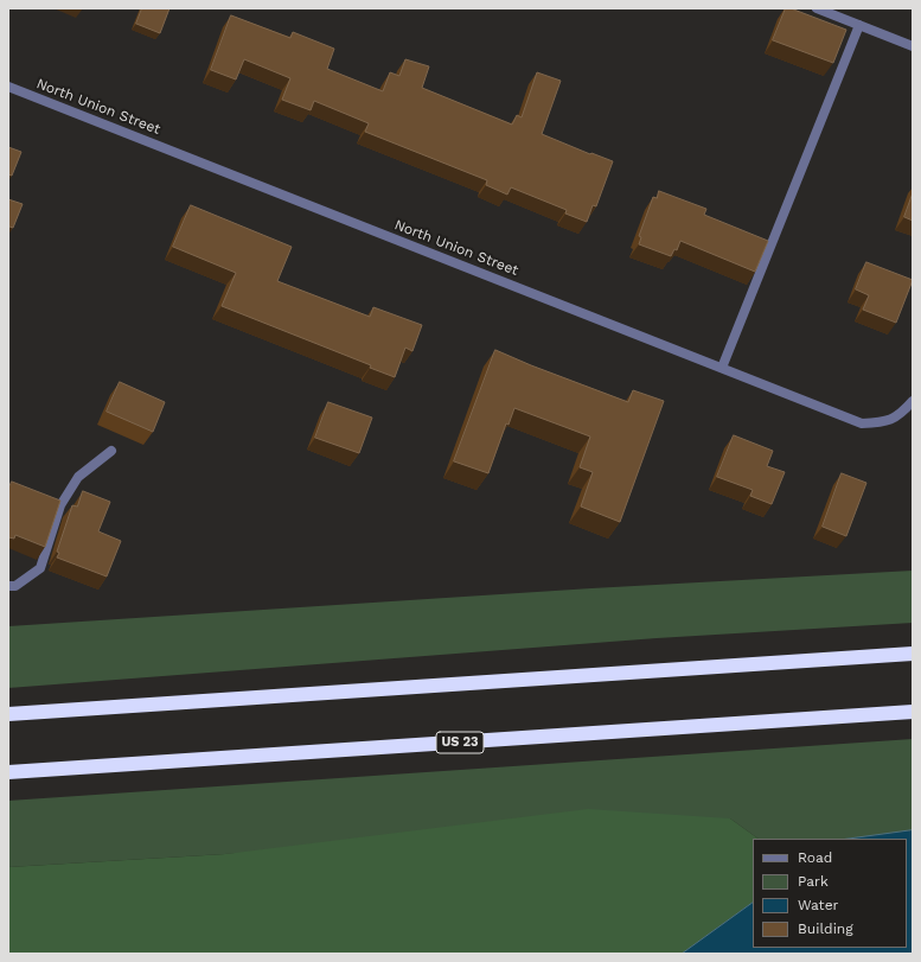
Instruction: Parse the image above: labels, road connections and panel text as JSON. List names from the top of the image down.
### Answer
{
  "streets": {
    "highway": ["US 23"],
    "street": ["North Union Street"]
  },
  "legend": [
    "Road",
    "Park",
    "Water",
    "Building"
  ]
}
